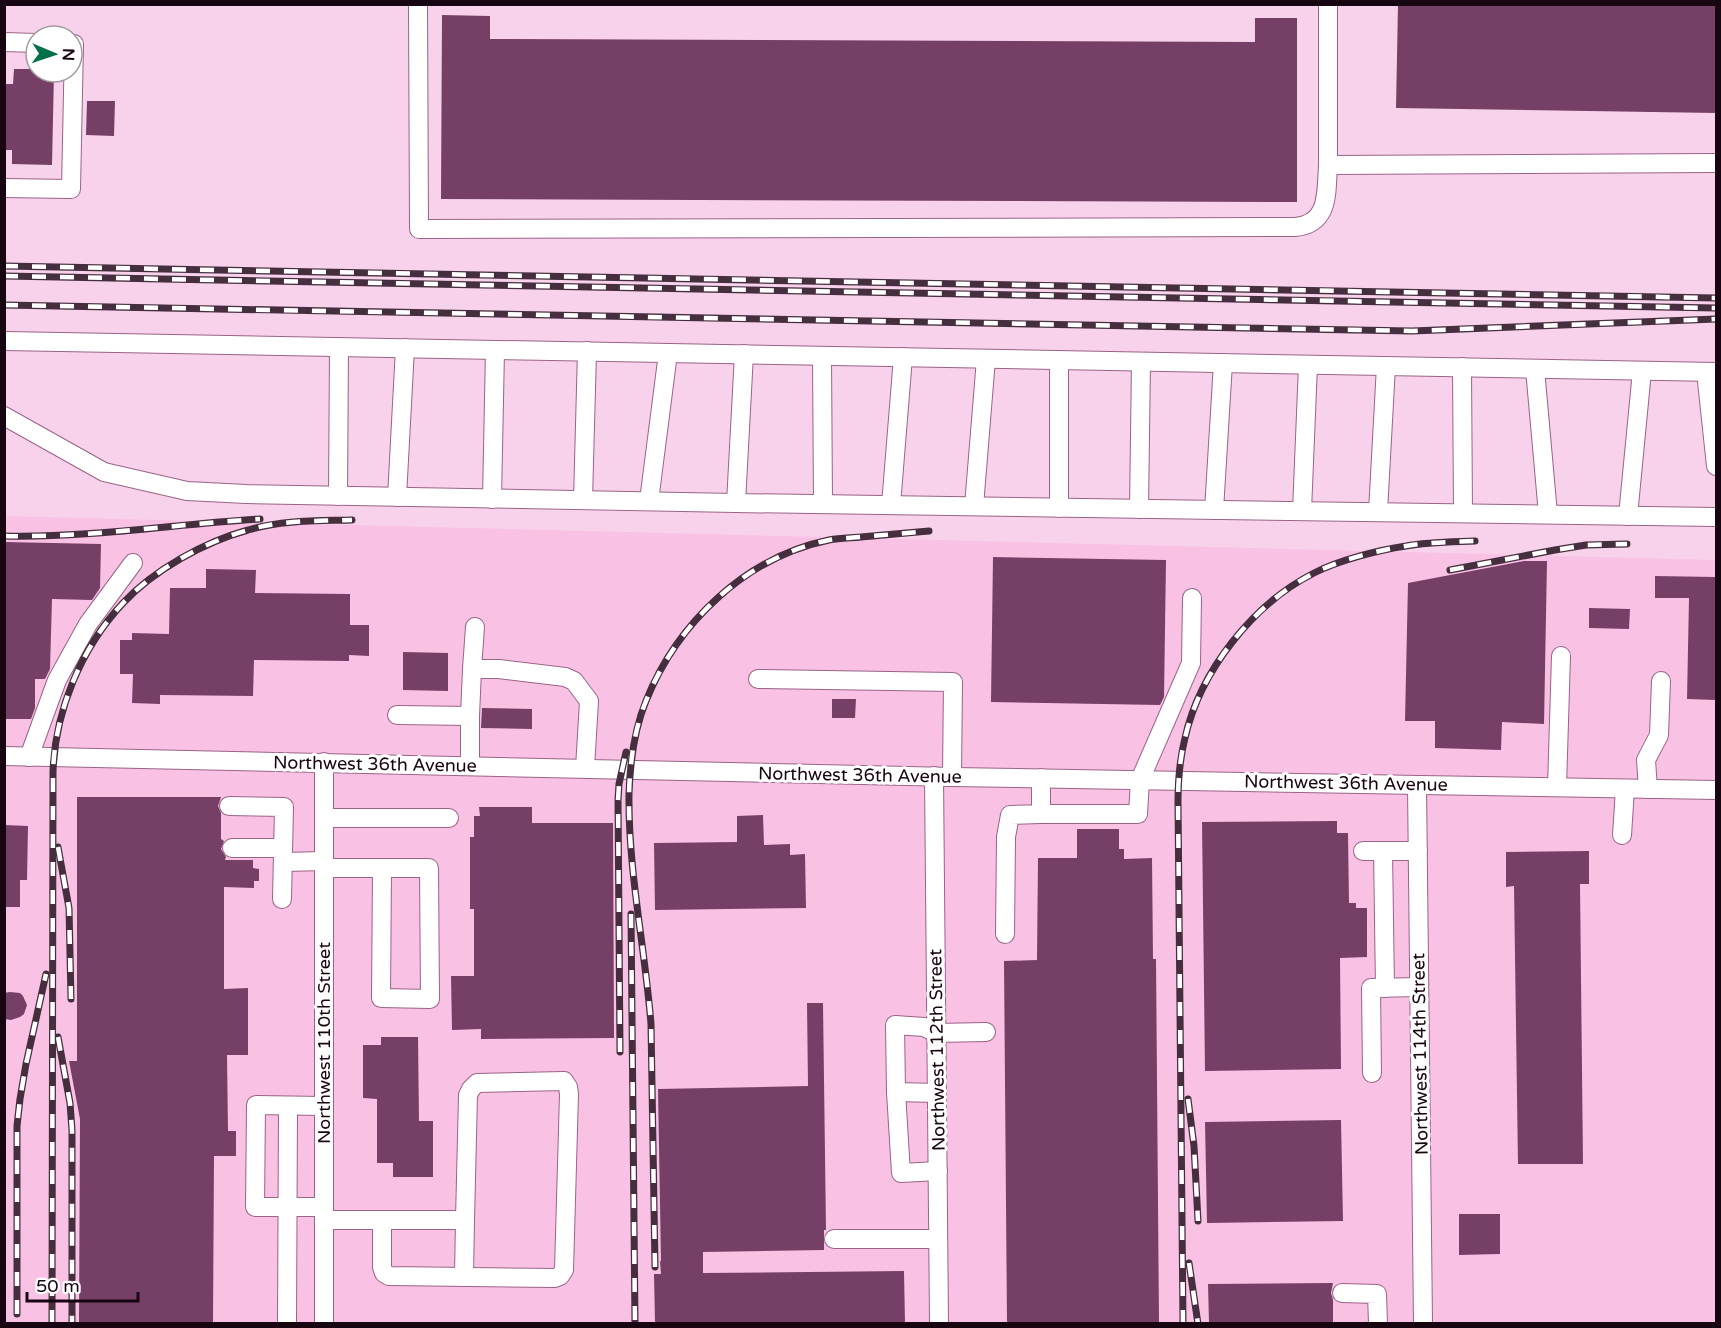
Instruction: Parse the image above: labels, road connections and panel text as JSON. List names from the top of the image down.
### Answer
{
  "streets": {
    "street": [
      "Northwest 36th Avenue",
      "Northwest 110th Street",
      "Northwest 112th Street",
      "Northwest 114th Street"
    ]
  },
  "crossings": [
    ["Northwest 36th Avenue", "Northwest 110th Street"],
    ["Northwest 36th Avenue", "Northwest 112th Street"],
    ["Northwest 36th Avenue", "Northwest 114th Street"]
  ],
  "scale_bar": "50 m",
  "north": "right"
}
